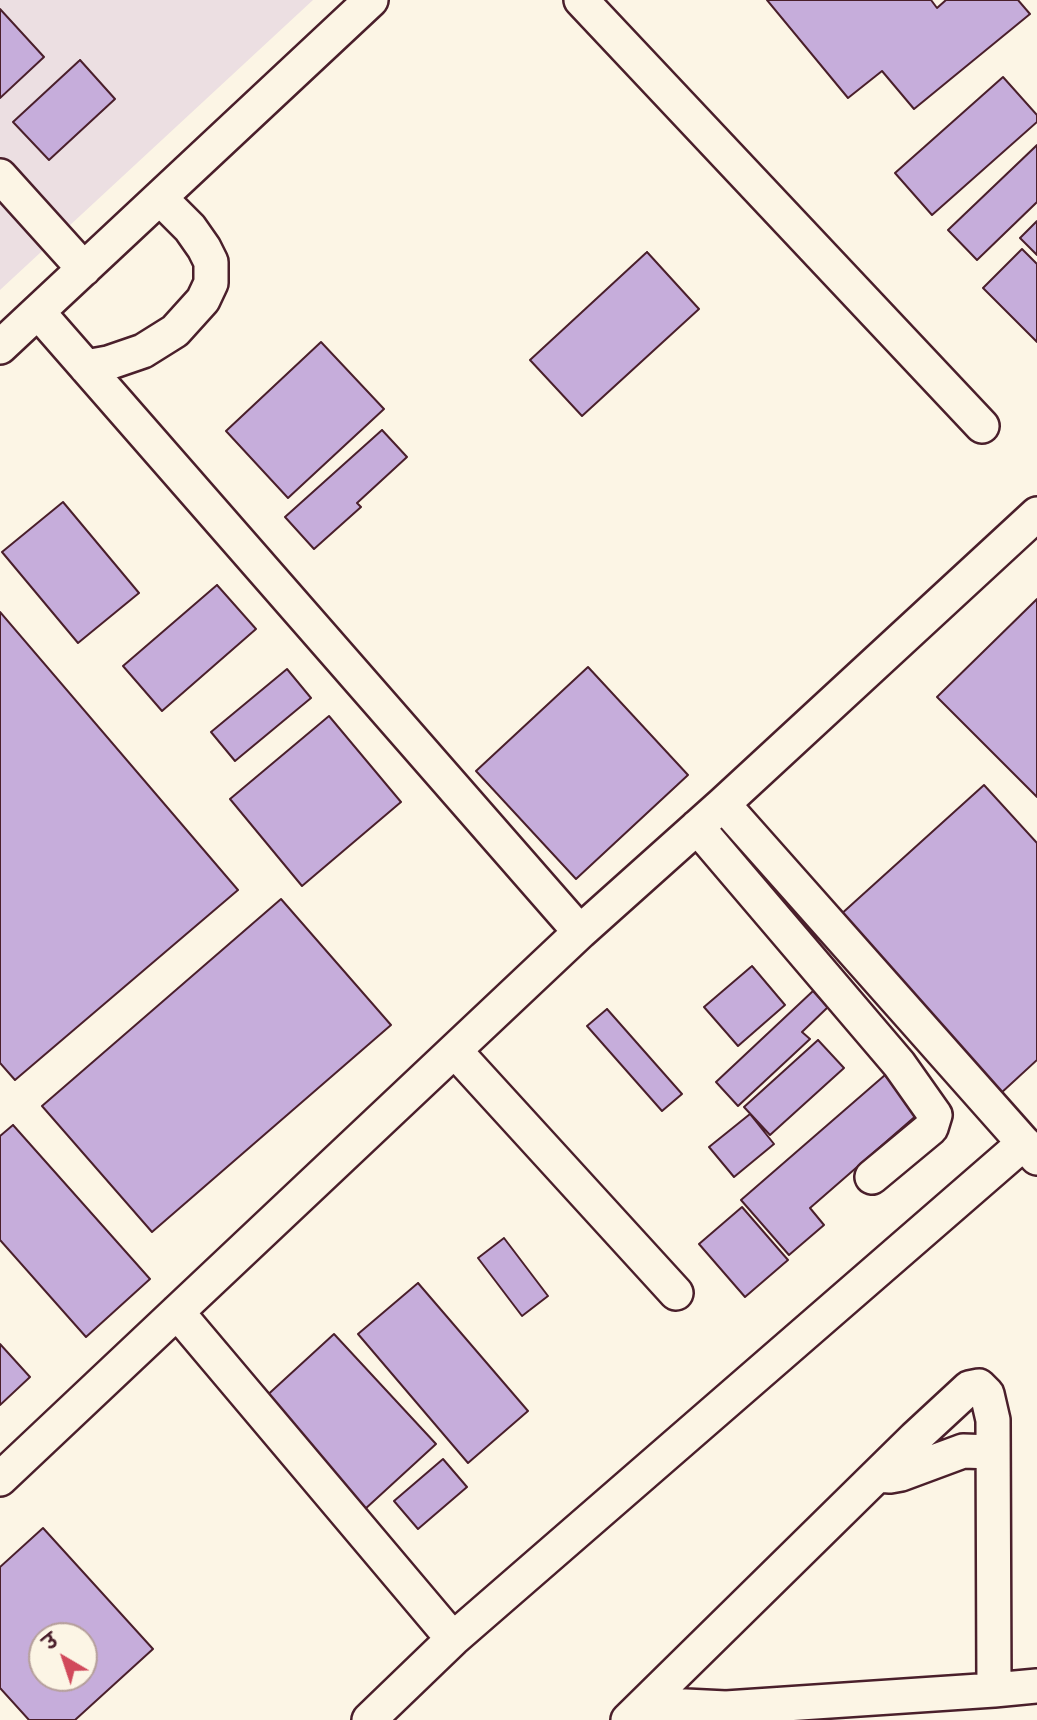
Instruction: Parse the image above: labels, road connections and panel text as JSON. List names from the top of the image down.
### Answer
{
  "north": "top left"
}
